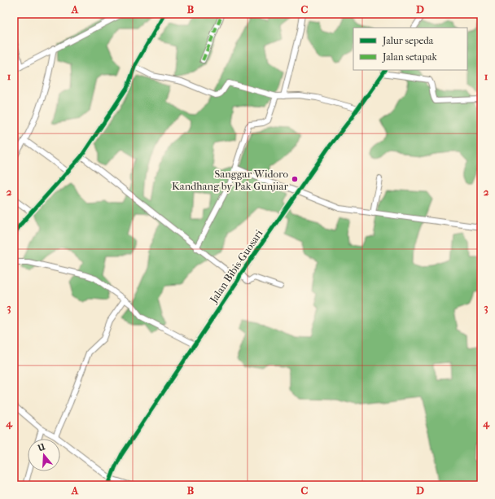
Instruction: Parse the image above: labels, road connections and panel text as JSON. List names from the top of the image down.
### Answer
{
  "streets": {
    "street": ["Jalan Bibis-Guosari"]
  },
  "places": ["Sanggar Widoro Kandhang by Pak Gunjiar"],
  "legend": ["Jalur sepeda", "Jalan setapak"],
  "north": "top",
  "grid": {
    "columns": [
      "A",
      "B",
      "C",
      "D"
    ],
    "rows": [
      "1",
      "2",
      "3",
      "4"
    ]
  }
}
